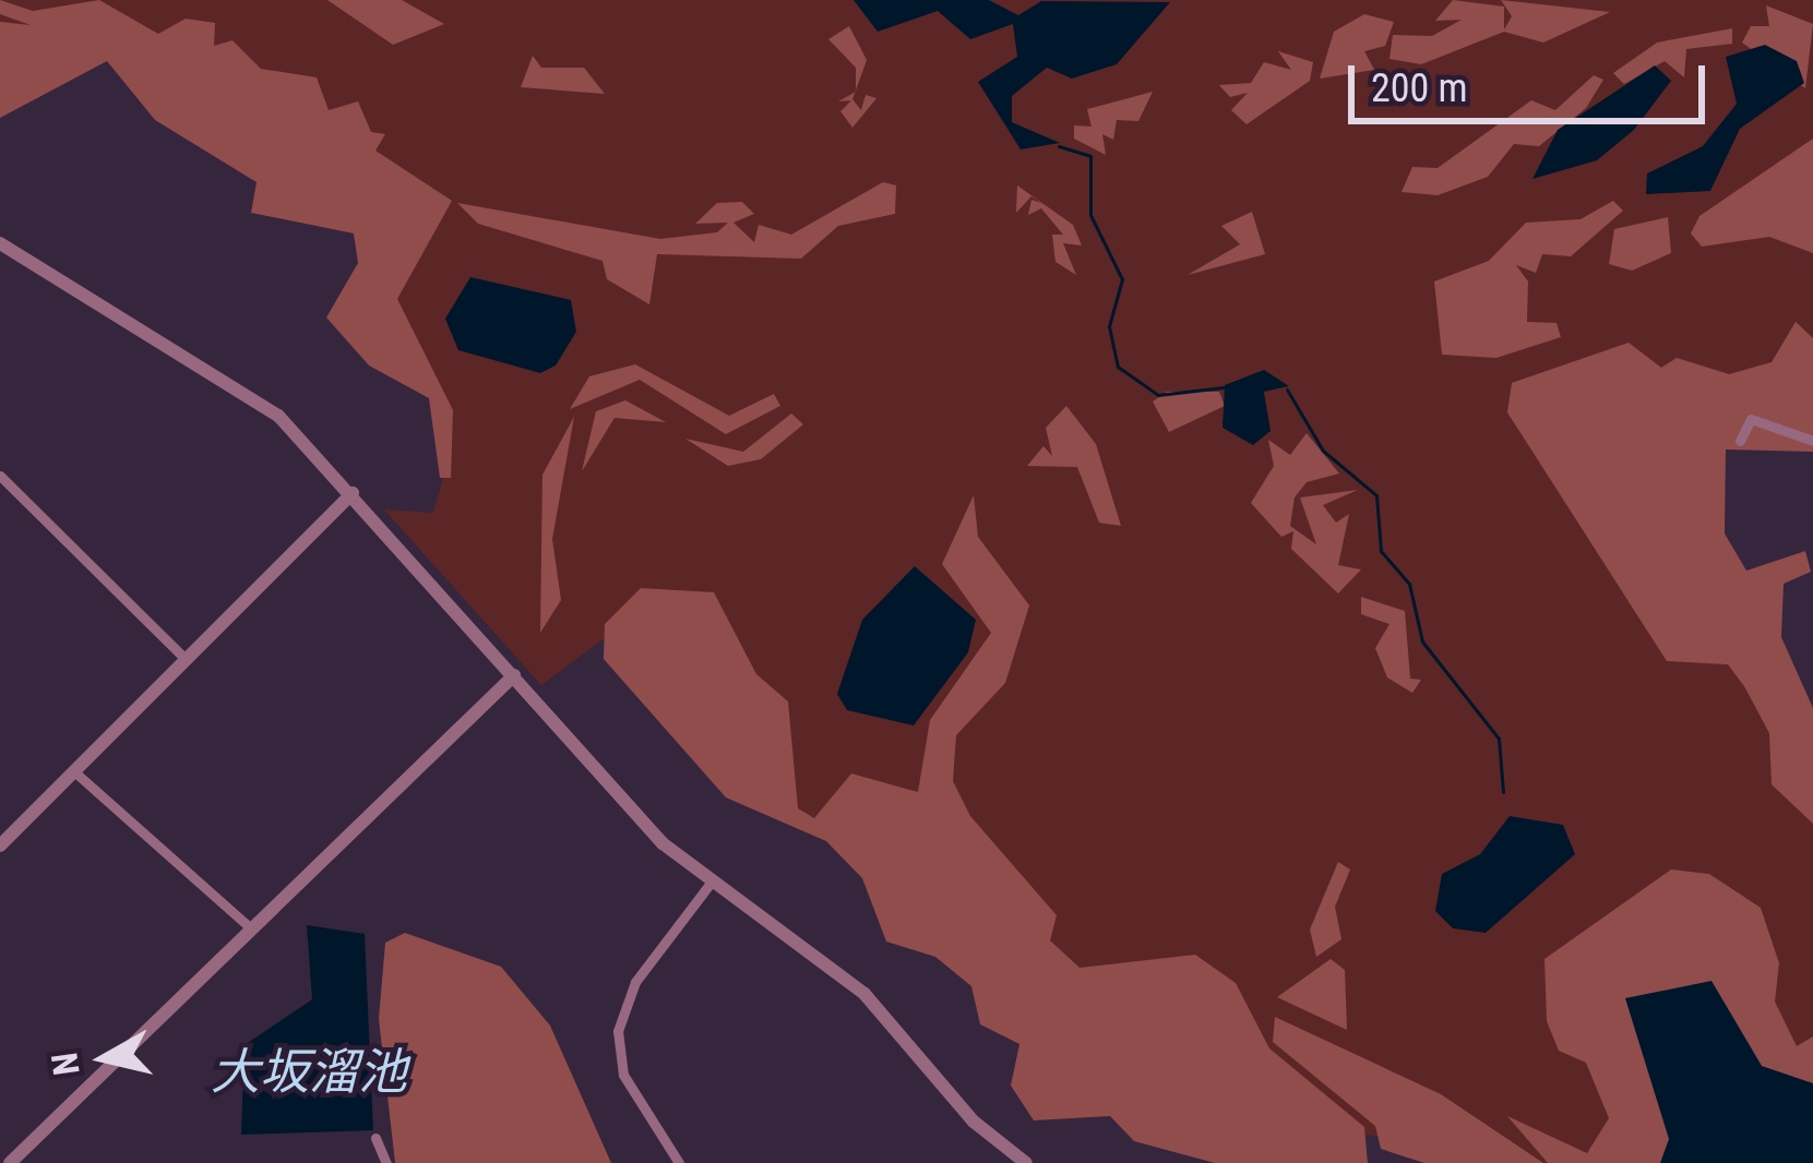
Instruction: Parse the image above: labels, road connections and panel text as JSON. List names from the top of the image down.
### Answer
{
  "water": ["大坂溜池"],
  "scale_bar": "200 m",
  "north": "left"
}
